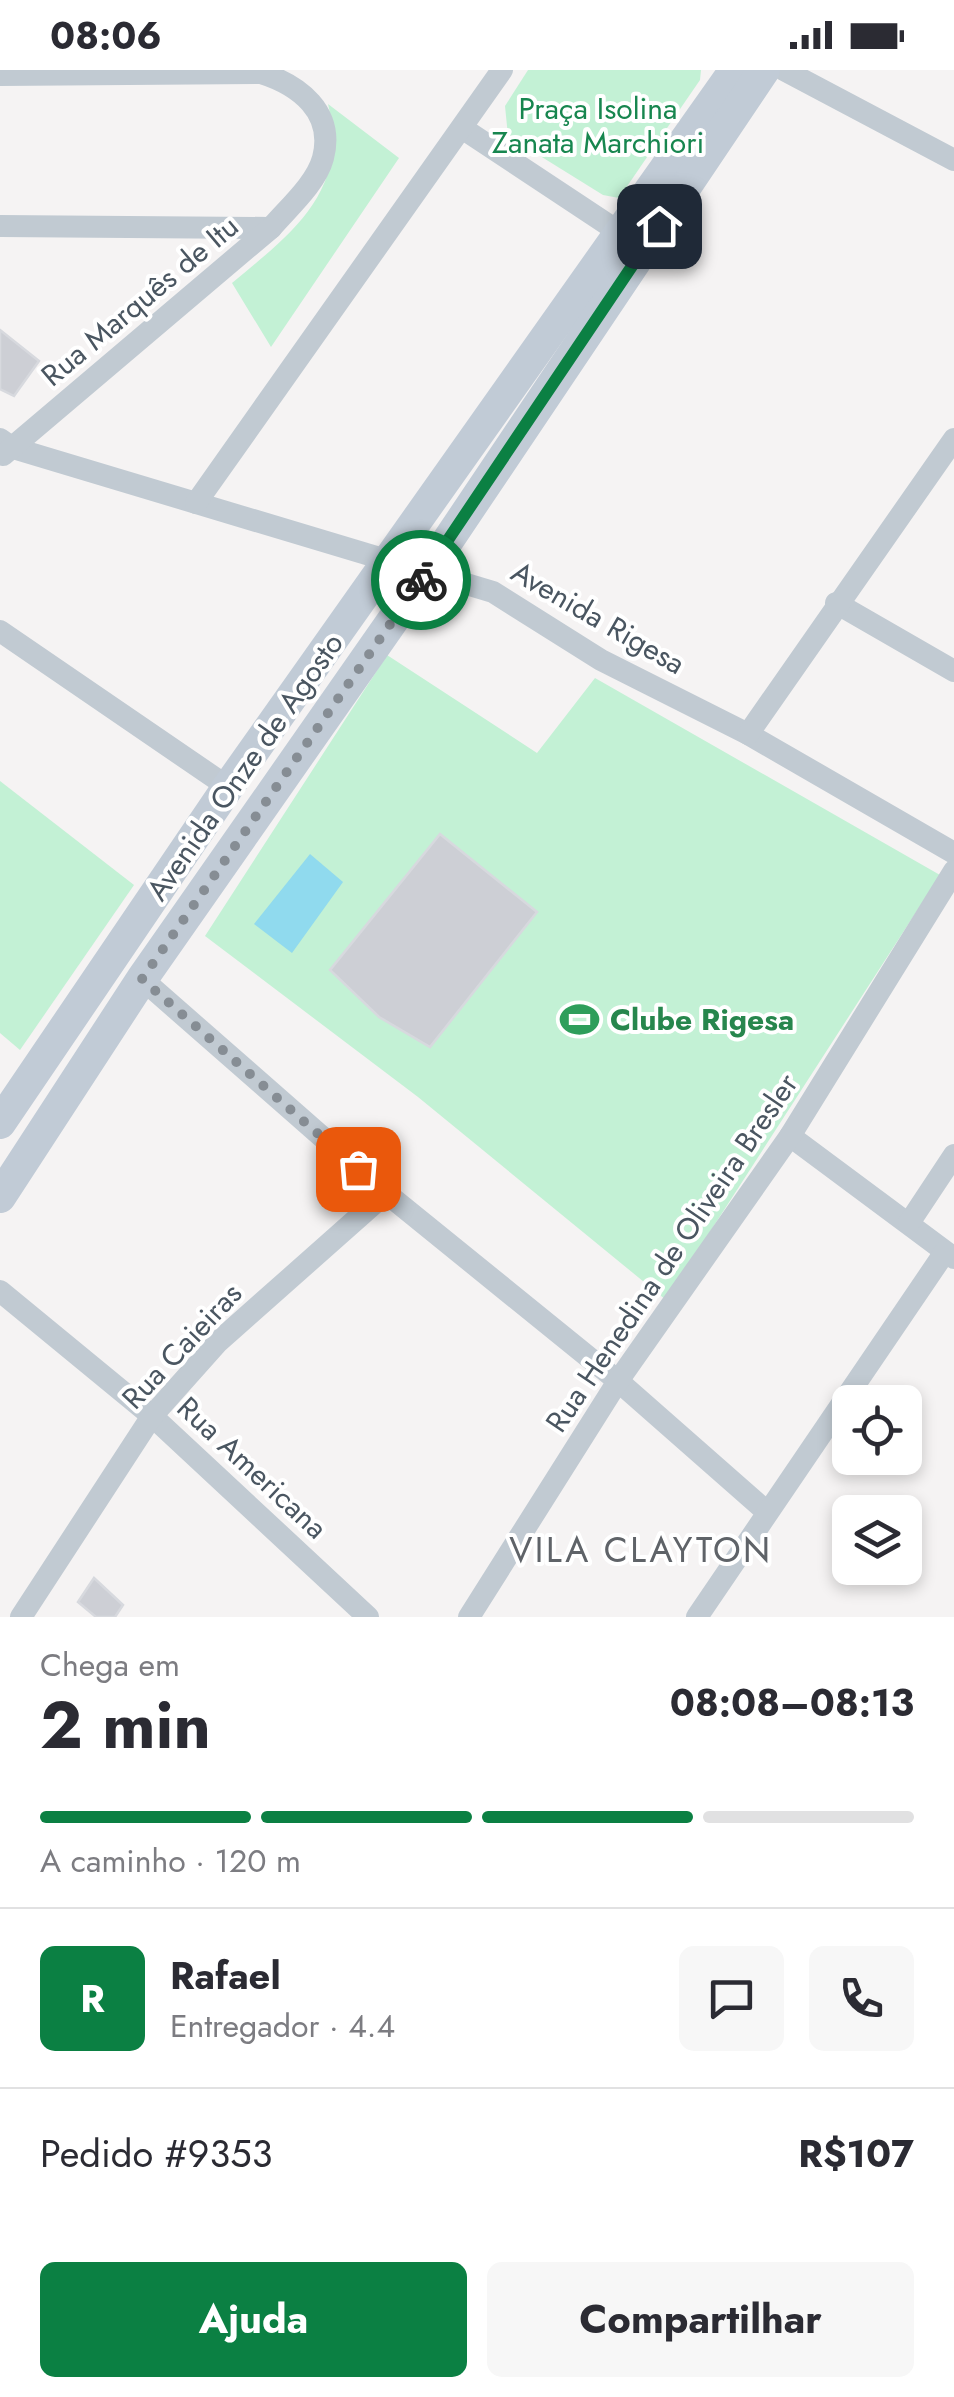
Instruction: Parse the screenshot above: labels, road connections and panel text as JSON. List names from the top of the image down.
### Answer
{
  "streets": {
    "main road": ["Avenida Onze de Agosto"],
    "street": [
      "Rua Marquês de Itu",
      "Avenida Rigesa",
      "Rua Henedina de Oliveira Bresler",
      "Rua Caieiras",
      "Rua Americana"
    ]
  },
  "crossings": [
    ["Rua Marquês de Itu", "Avenida Rigesa"],
    ["Avenida Rigesa", "Avenida Onze de Agosto"],
    ["Rua Caieiras", "Rua Americana"]
  ],
  "districts": ["VILA CLAYTON"],
  "parks": ["Praça Isolina Zanata Marchiori"],
  "places": {
    "sports": ["Clube Rigesa"]
  },
  "page": {
    "status": "08:06",
    "heading": ["2 min", "Chega em", "08:08–08:13"],
    "panel": [
      "Rafael",
      "Entregador · 4.4",
      "Pedido #9353",
      "R$107"
    ],
    "bar": "A caminho · 120 m",
    "round": "R",
    "buttons": ["Ajuda", "Compartilhar"]
  }
}
